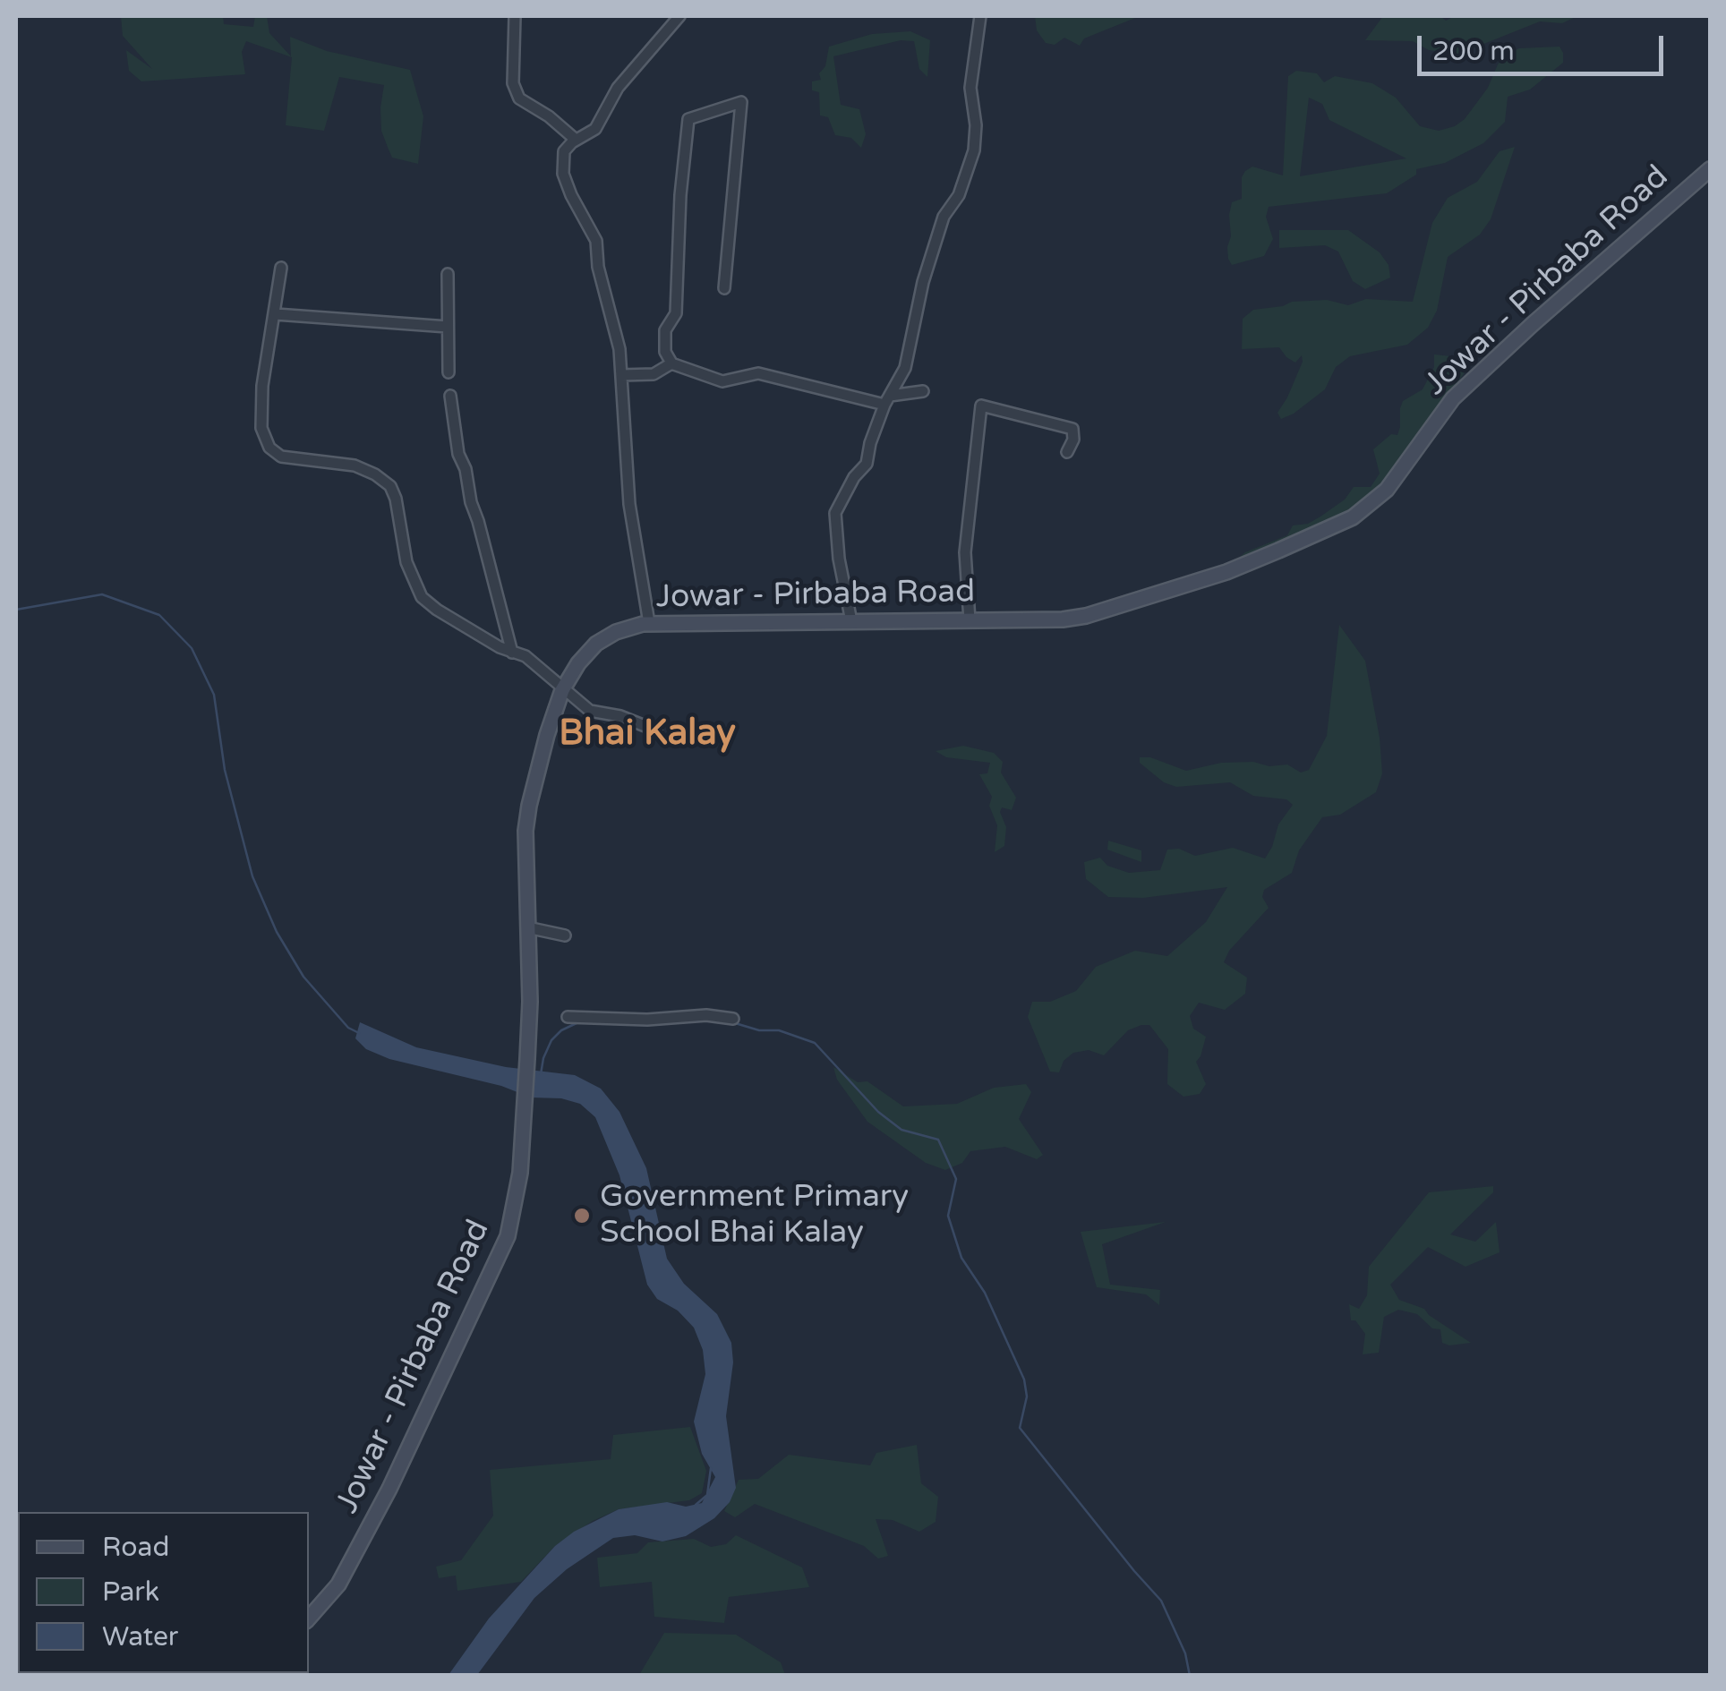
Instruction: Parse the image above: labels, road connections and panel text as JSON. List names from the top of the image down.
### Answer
{
  "streets": {
    "main road": ["Jowar - Pirbaba Road"]
  },
  "districts": ["Bhai Kalay"],
  "places": ["Government Primary School Bhai Kalay"],
  "legend": ["Road", "Park", "Water"],
  "scale_bar": "200 m"
}
